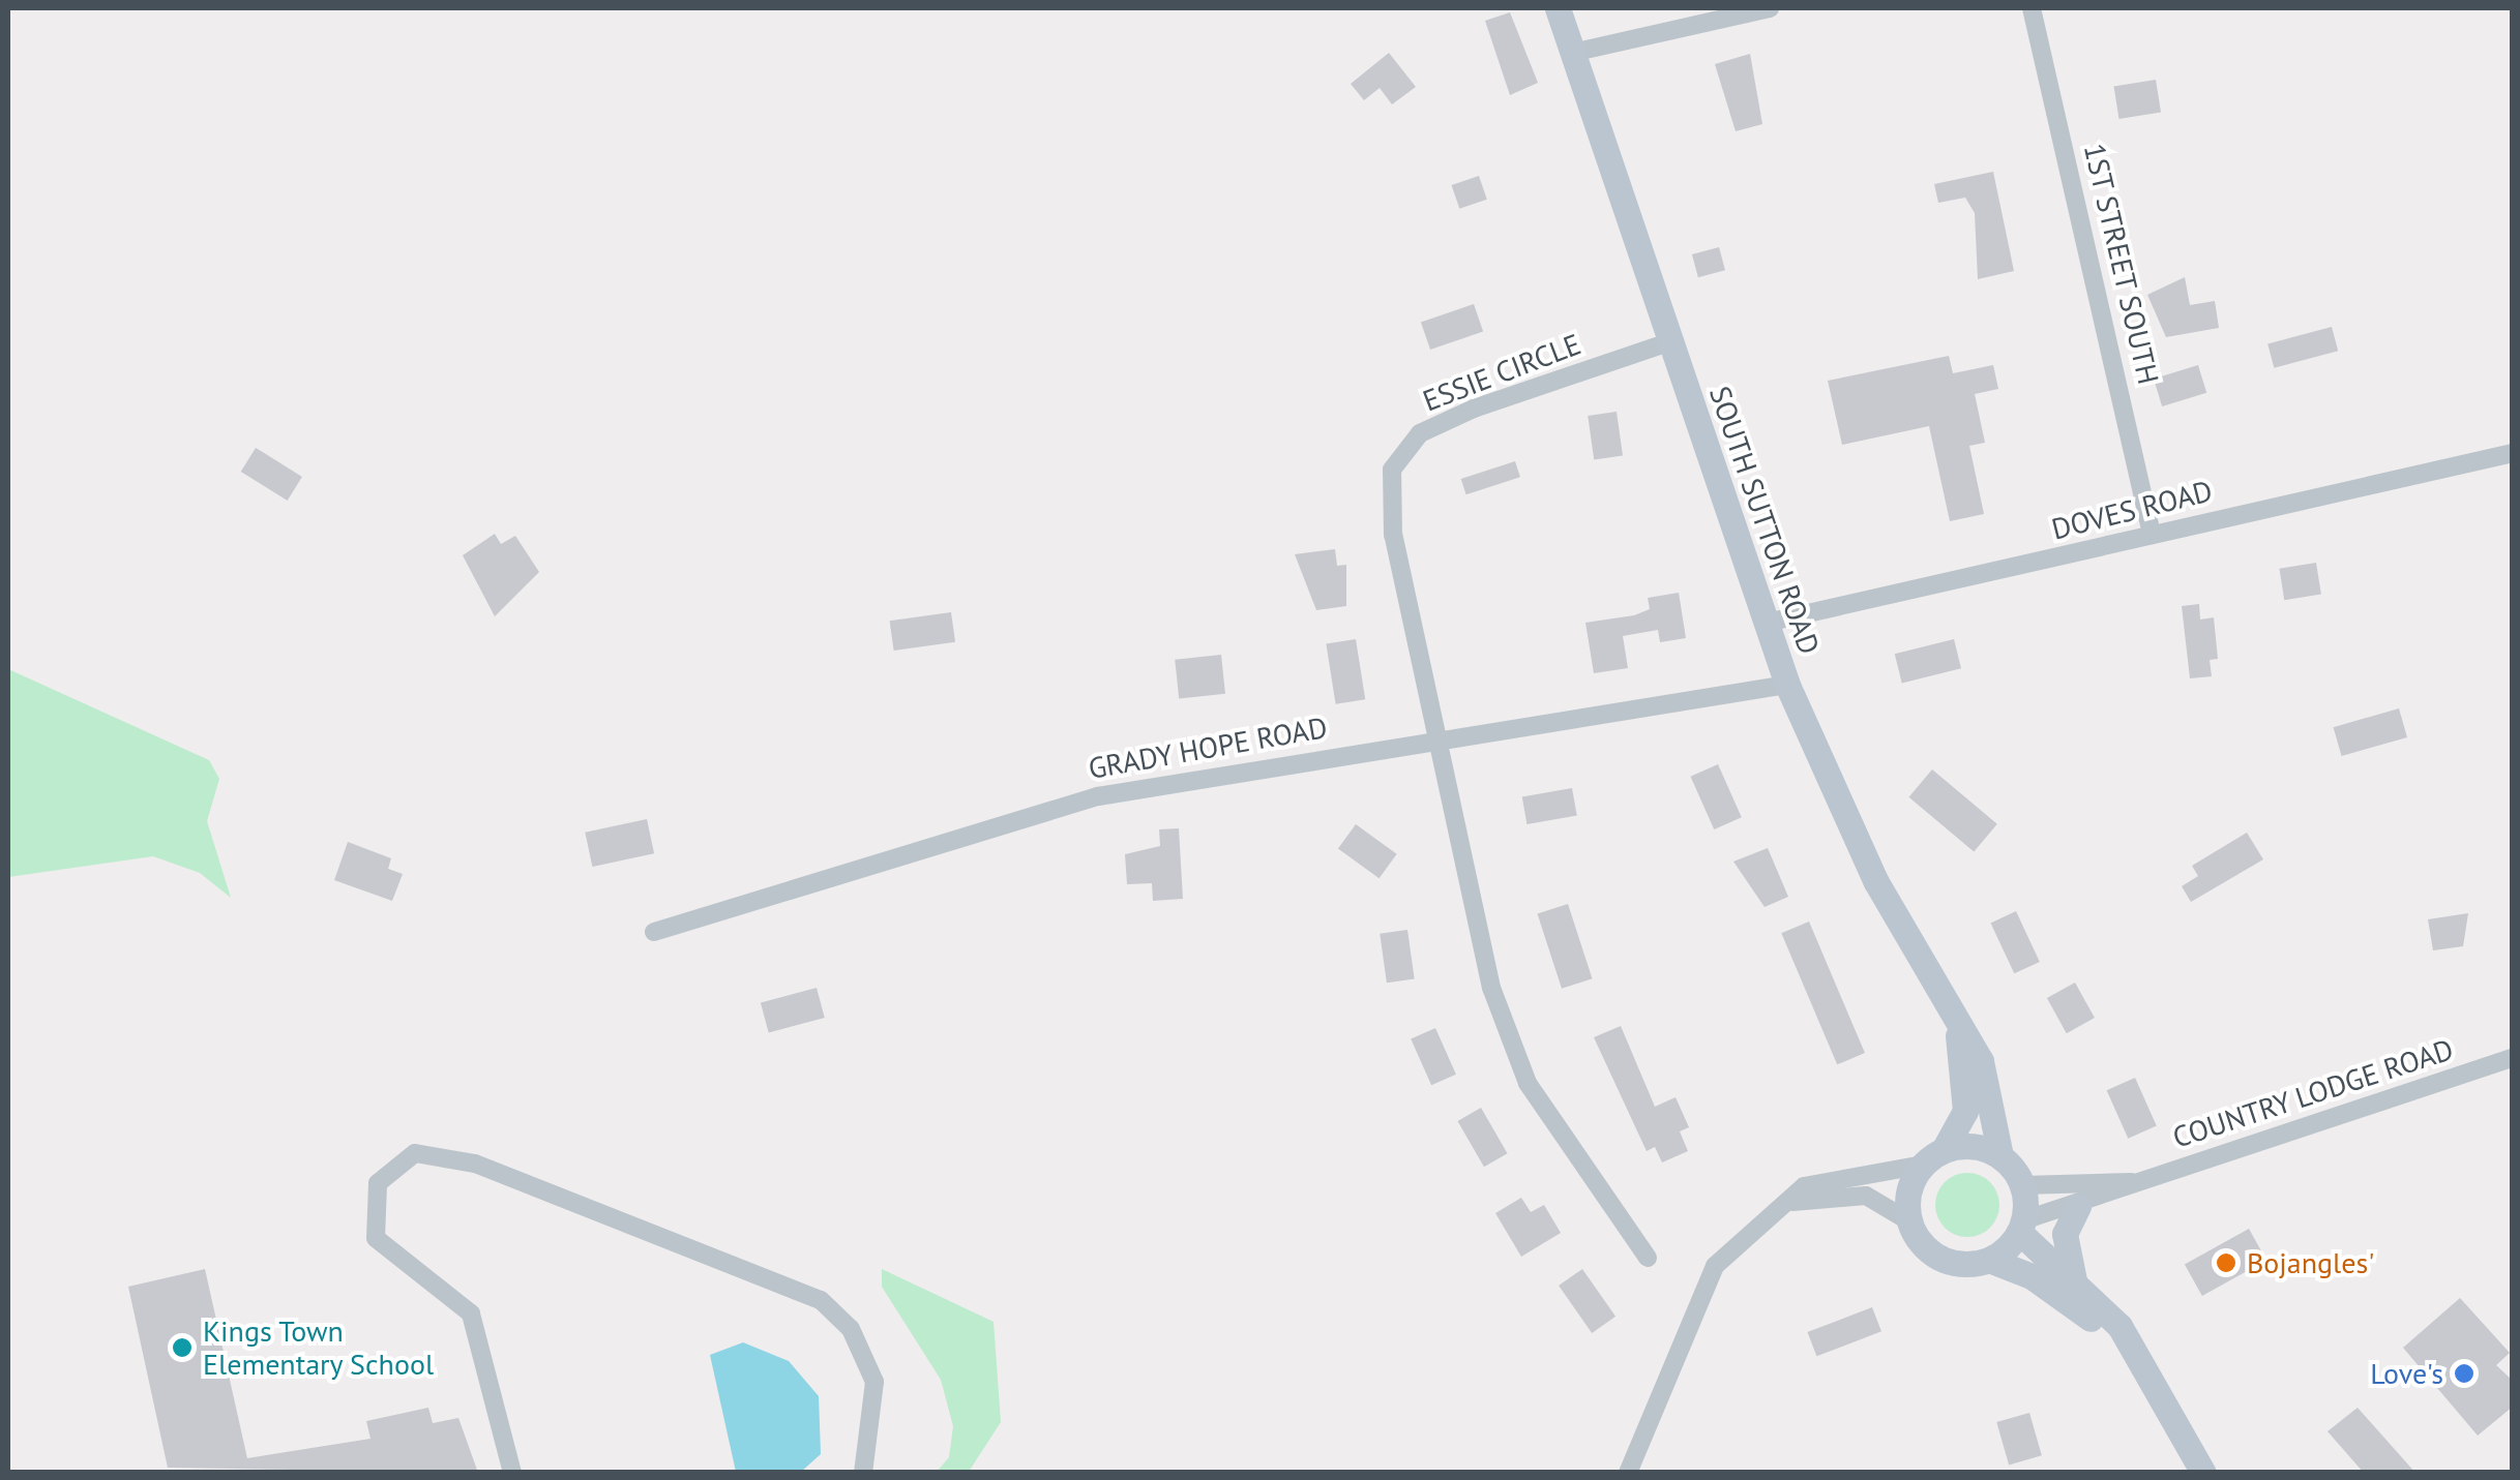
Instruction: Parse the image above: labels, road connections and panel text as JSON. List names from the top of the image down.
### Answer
{
  "streets": {
    "main road": ["SOUTH SUTTON ROAD"],
    "street": [
      "1ST STREET SOUTH",
      "ESSIE CIRCLE",
      "DOVES ROAD",
      "GRADY HOPE ROAD",
      "COUNTRY LODGE ROAD"
    ]
  },
  "crossings": [
    ["1ST STREET SOUTH", "DOVES ROAD"],
    ["ESSIE CIRCLE", "SOUTH SUTTON ROAD"],
    ["ESSIE CIRCLE", "GRADY HOPE ROAD"],
    ["DOVES ROAD", "SOUTH SUTTON ROAD"],
    ["SOUTH SUTTON ROAD", "GRADY HOPE ROAD"],
    ["SOUTH SUTTON ROAD", "COUNTRY LODGE ROAD"]
  ],
  "places": ["Bojangles'", "Kings Town Elementary School", "Love's"]
}
